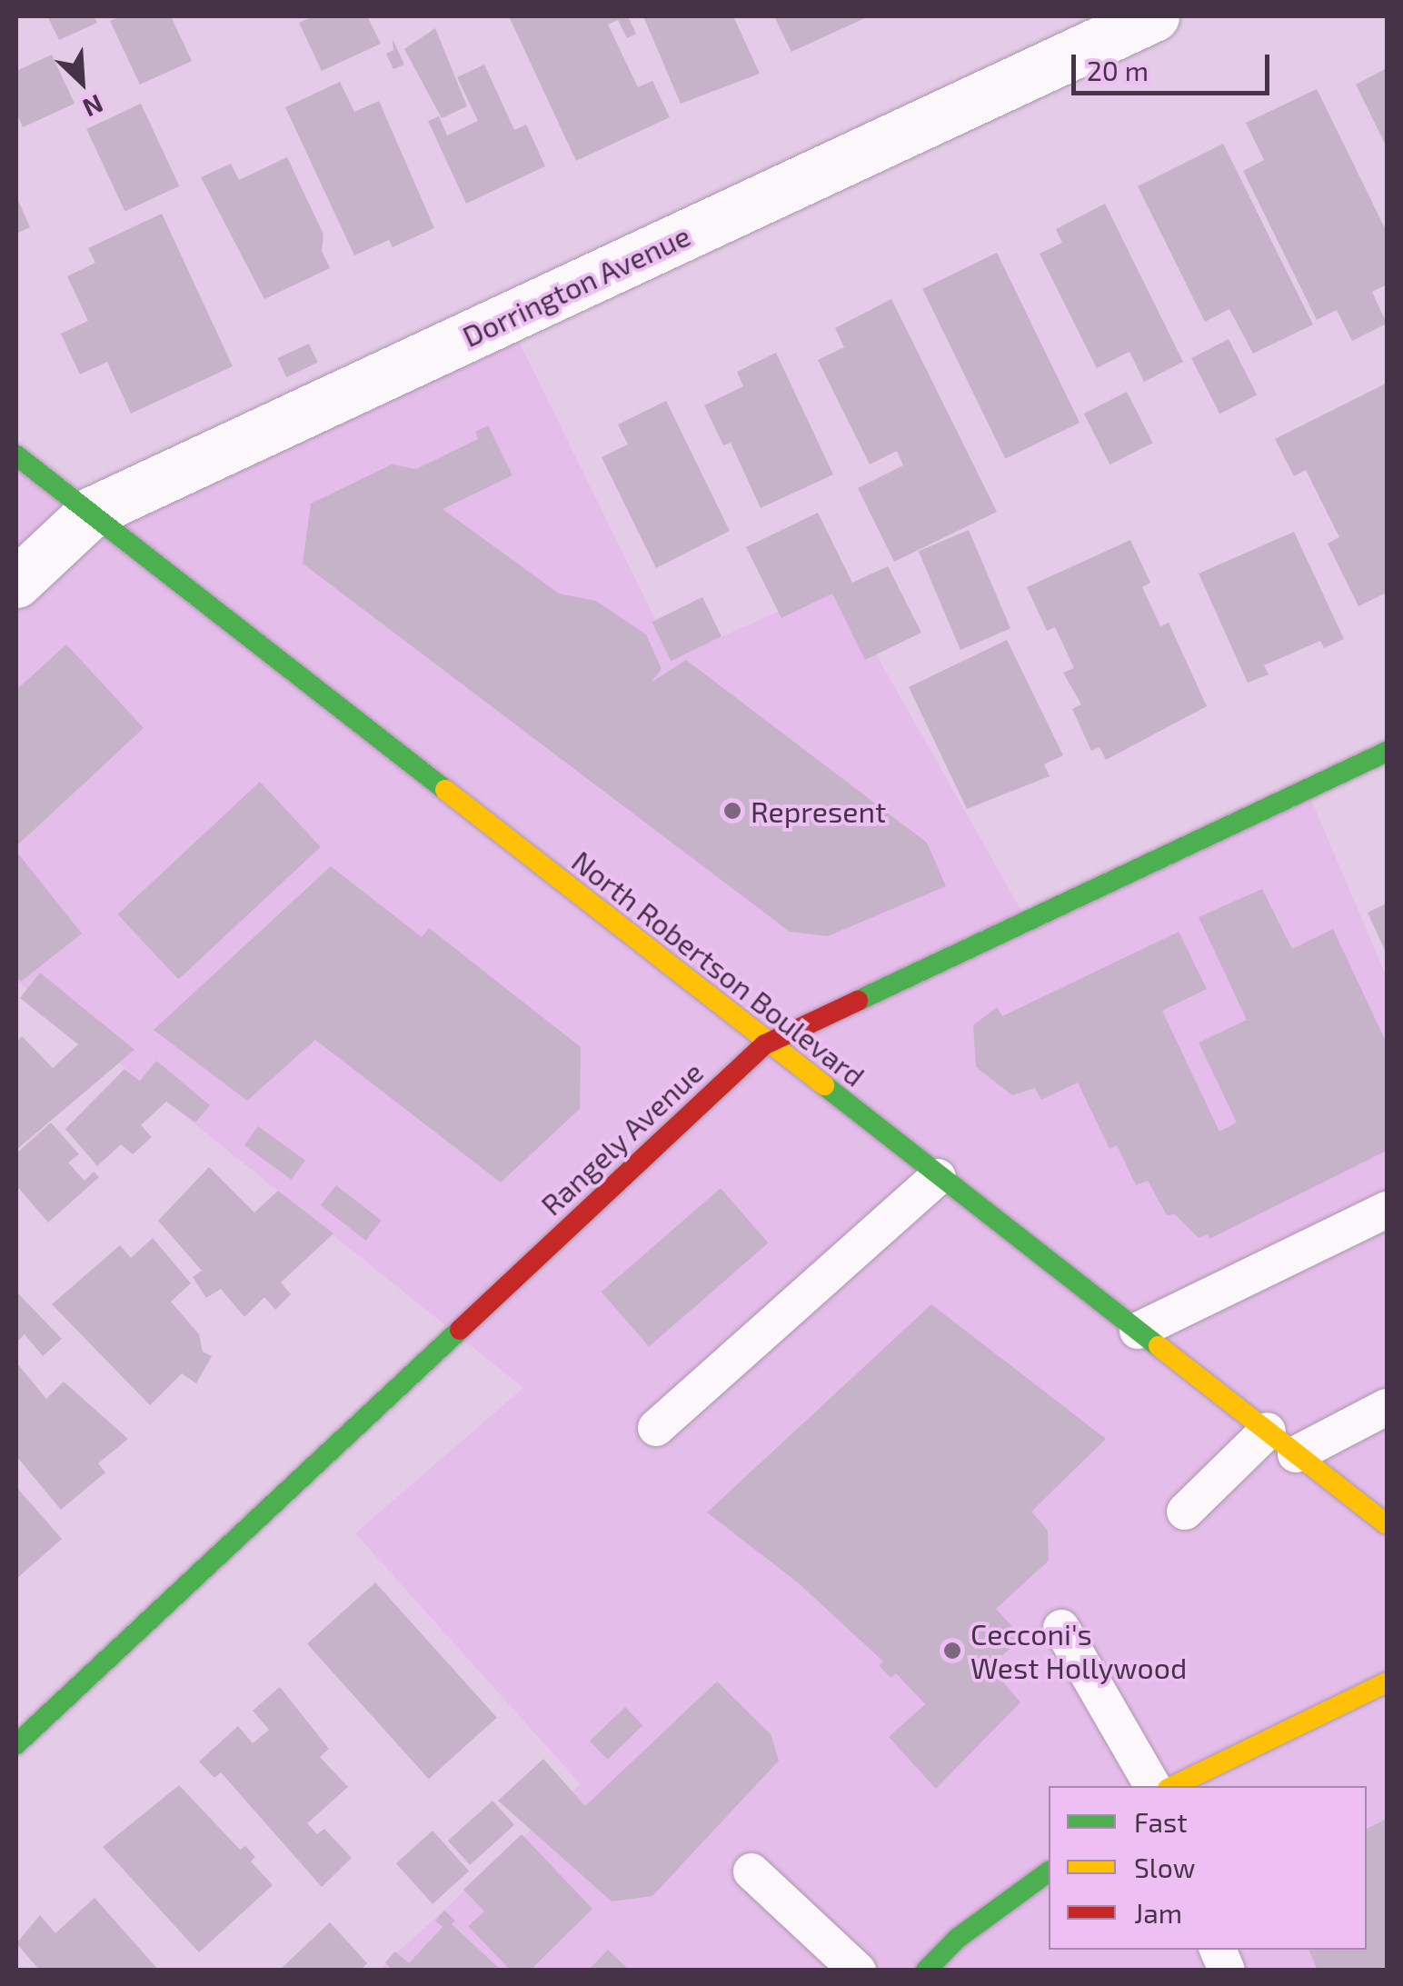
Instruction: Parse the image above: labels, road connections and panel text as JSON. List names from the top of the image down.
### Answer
{
  "streets": {
    "street": ["Dorrington Avenue", "North Robertson Boulevard", "Rangely Avenue"]
  },
  "crossings": [
    ["Dorrington Avenue", "North Robertson Boulevard"],
    ["North Robertson Boulevard", "Rangely Avenue"]
  ],
  "places": ["Represent", "Cecconi's West Hollywood"],
  "legend": ["Fast", "Slow", "Jam"],
  "scale_bar": "20 m",
  "north": "bottom right"
}
